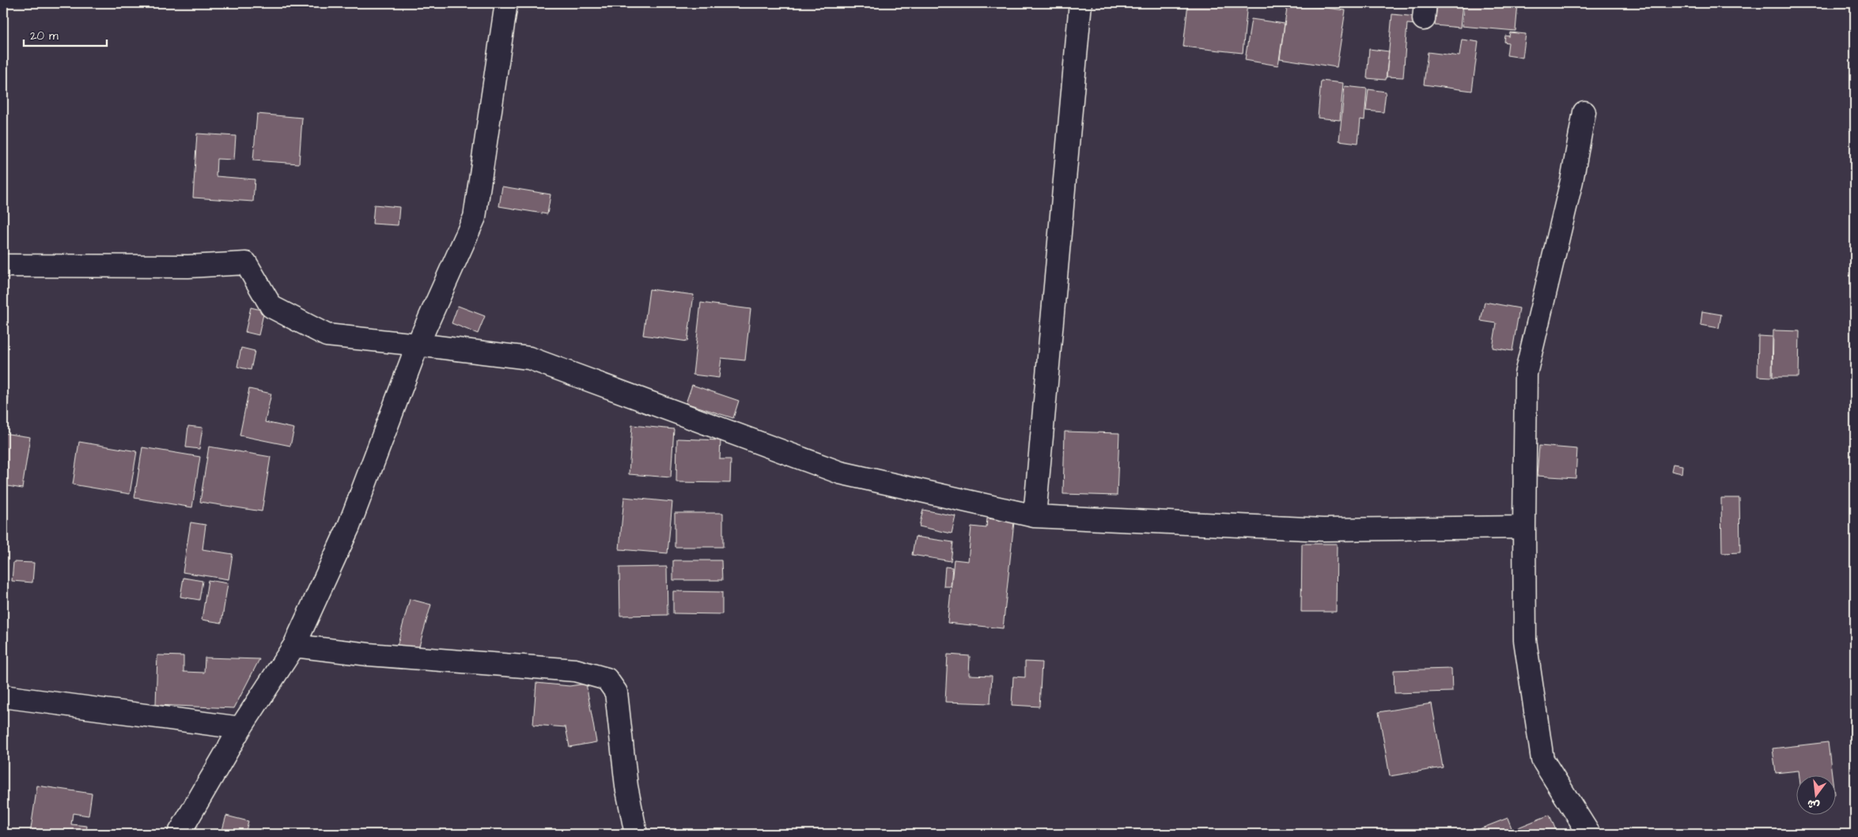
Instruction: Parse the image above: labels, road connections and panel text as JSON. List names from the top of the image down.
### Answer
{
  "scale_bar": "20 m",
  "north": "bottom"
}
